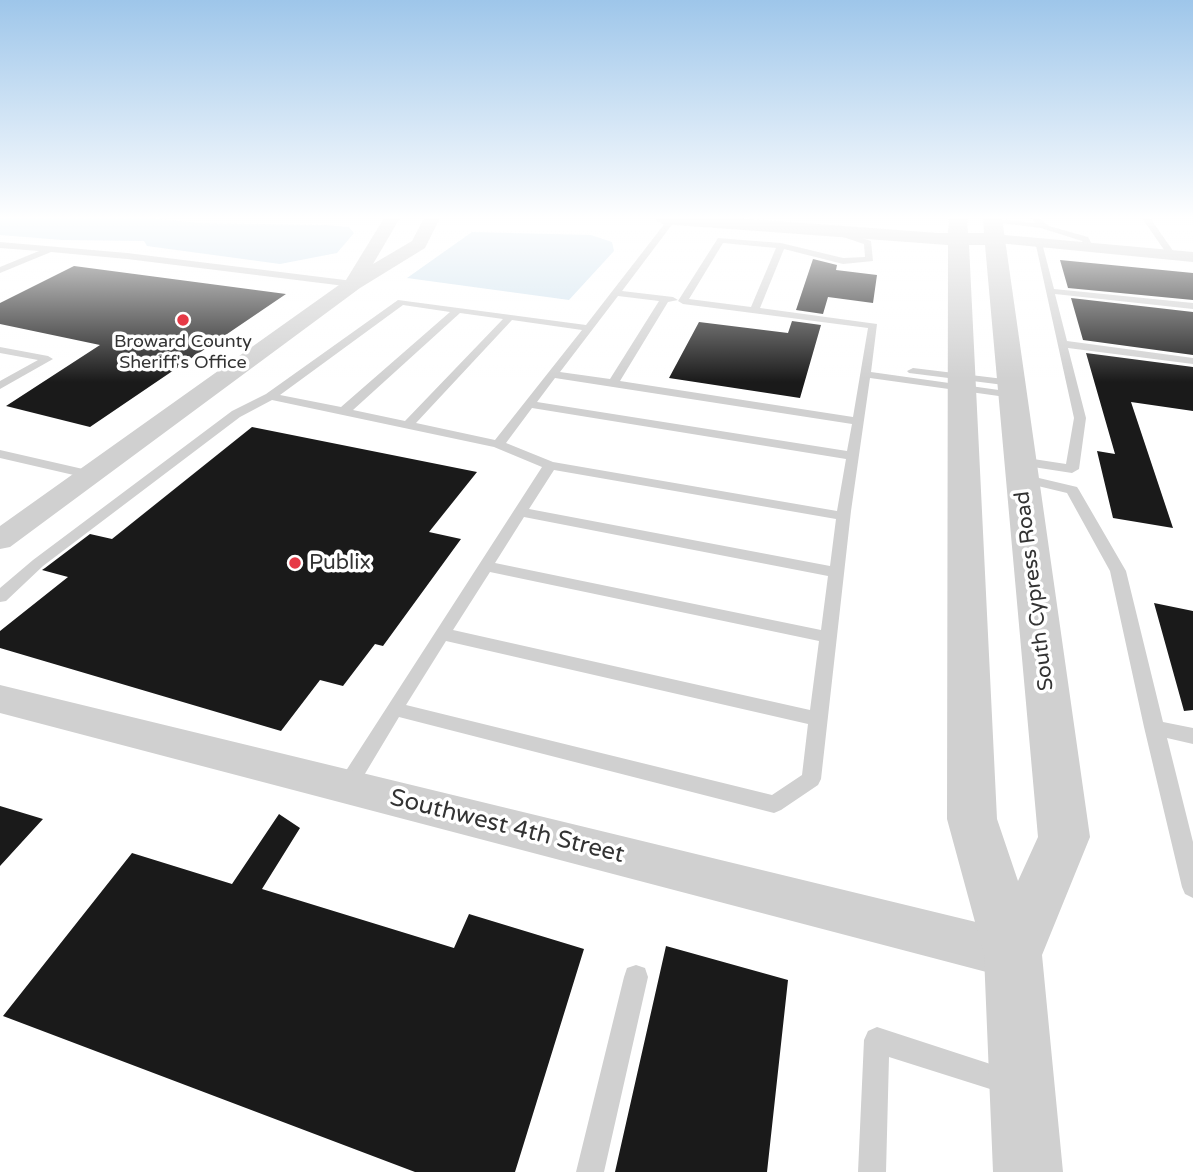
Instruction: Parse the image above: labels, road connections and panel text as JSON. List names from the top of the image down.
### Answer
{
  "streets": {
    "street": ["South Cypress Road", "Southwest 4th Street"]
  },
  "crossings": [
    ["South Cypress Road", "Southwest 4th Street"]
  ],
  "places": ["Broward County Sheriff's Office", "Publix"]
}
